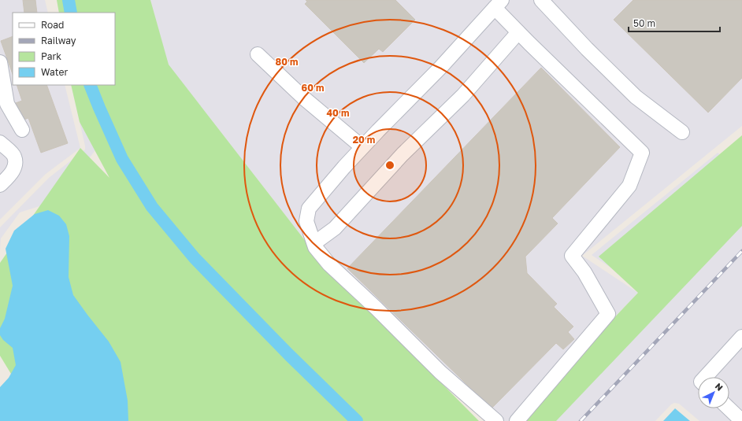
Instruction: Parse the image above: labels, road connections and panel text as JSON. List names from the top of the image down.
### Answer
{
  "legend": [
    "Road",
    "Railway",
    "Park",
    "Water"
  ],
  "scale_bar": "50 m",
  "north": "top right",
  "rings": [
    "80 m",
    "60 m",
    "40 m",
    "20 m"
  ]
}
